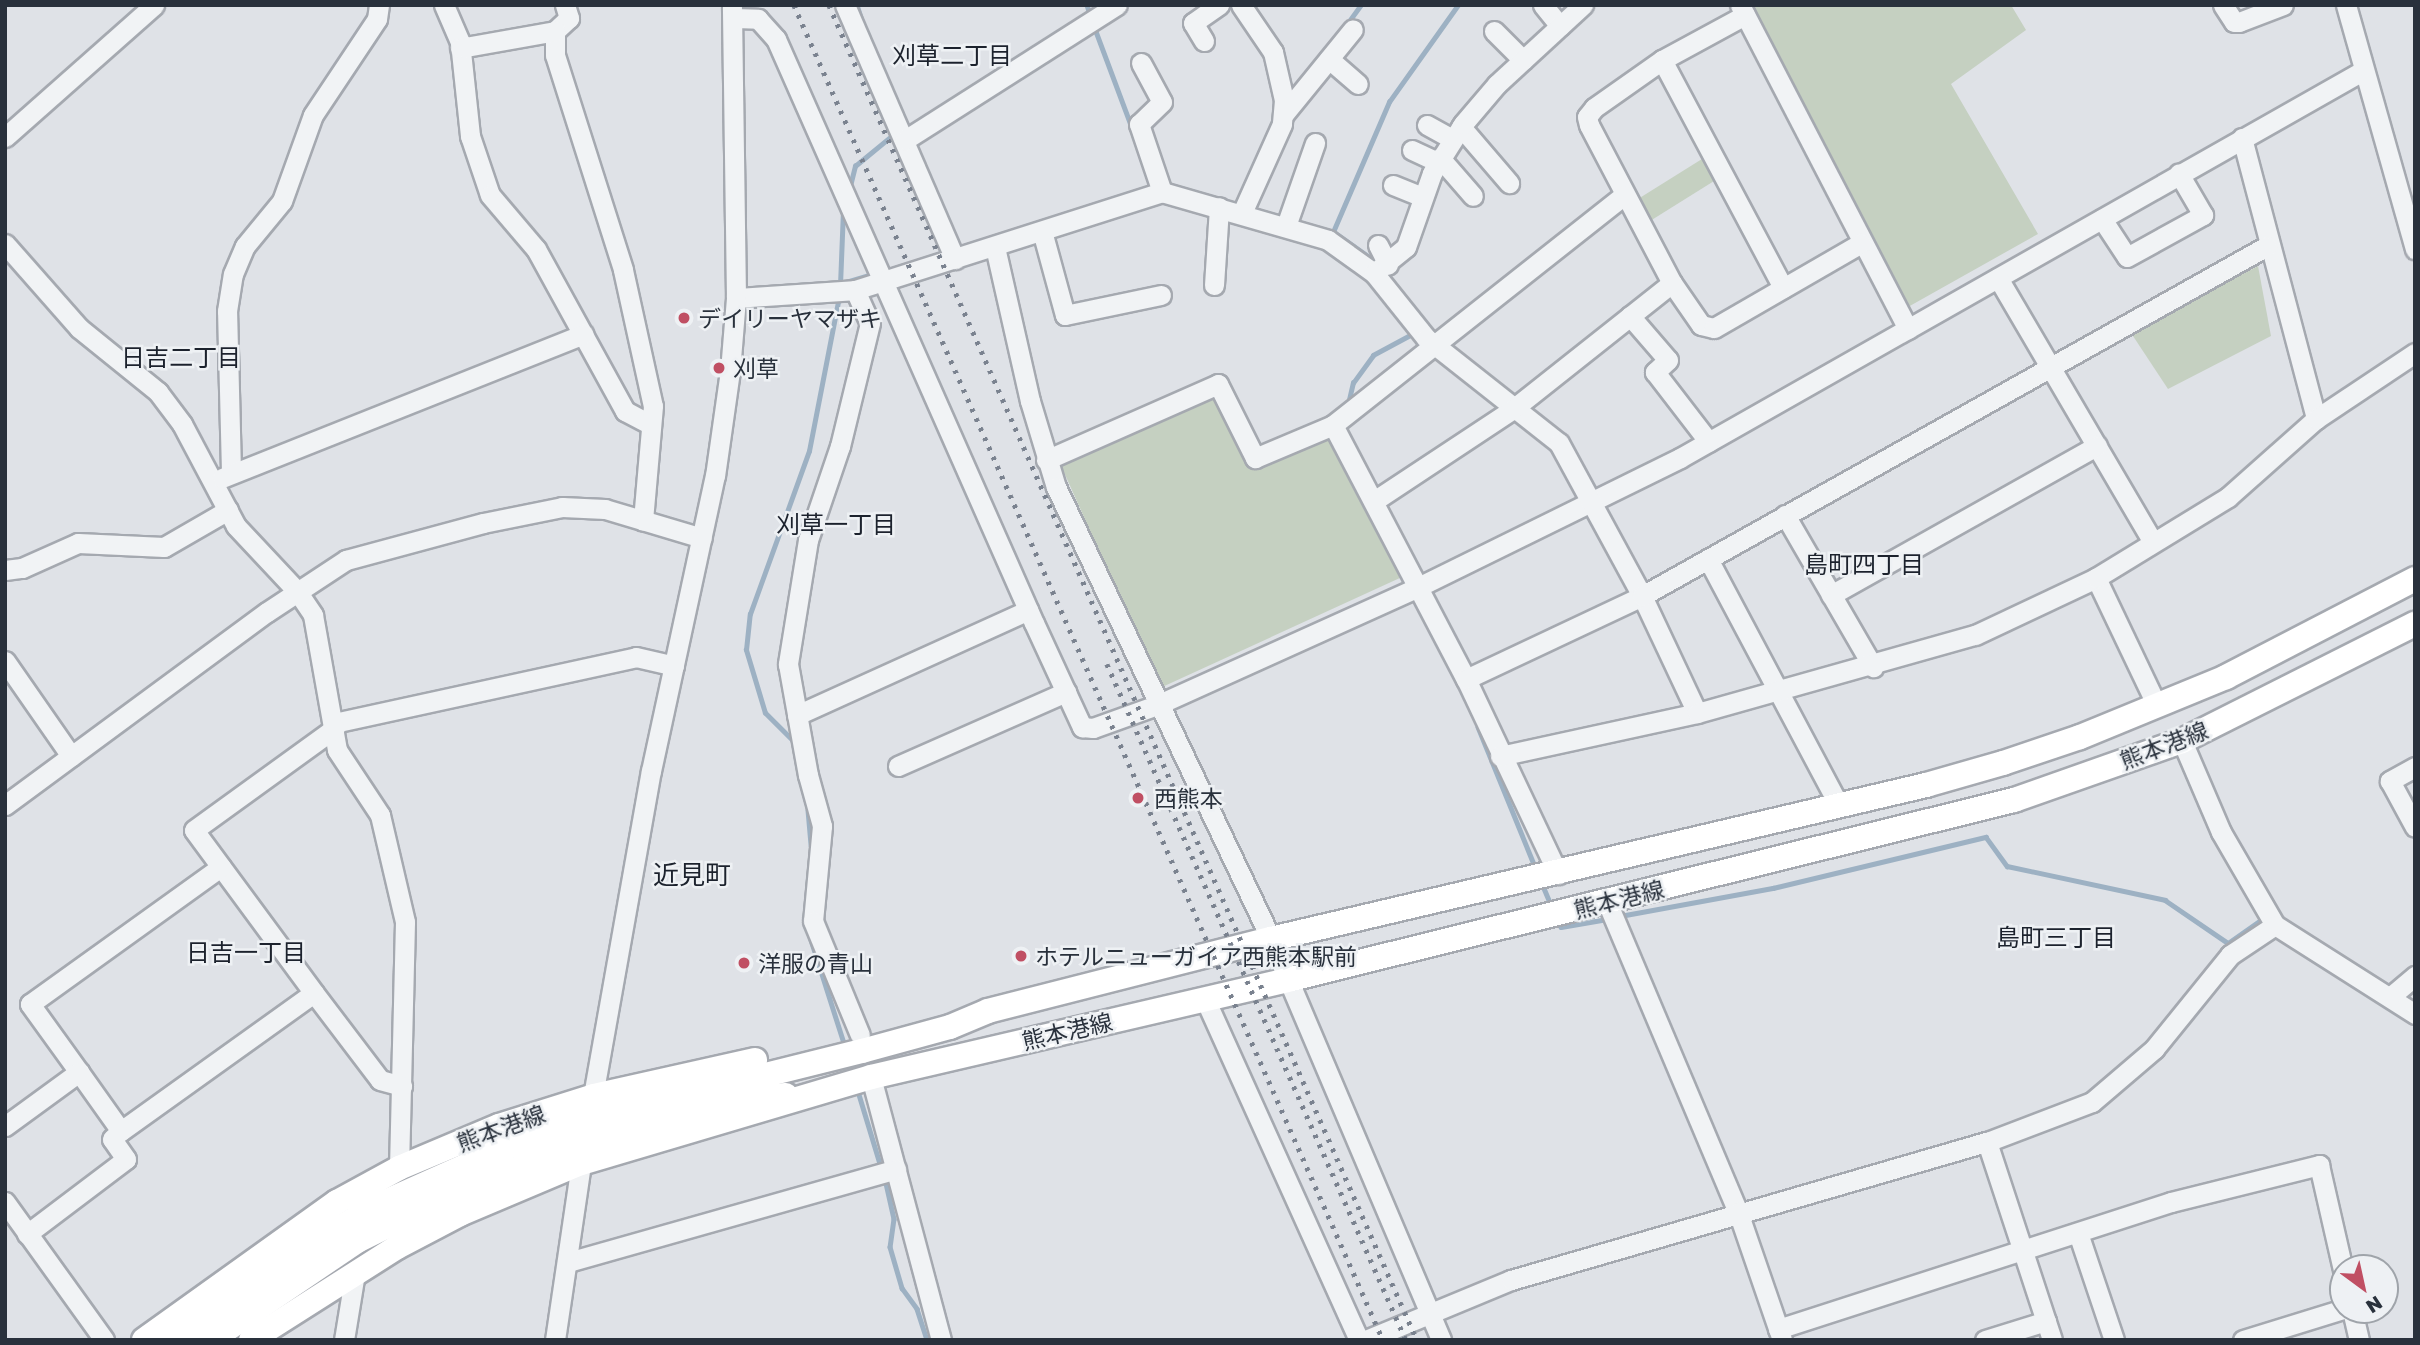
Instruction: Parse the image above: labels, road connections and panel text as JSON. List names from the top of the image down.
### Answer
{
  "streets": {
    "main road": ["熊本港線"]
  },
  "districts": [
    "刈草二丁目",
    "日吉二丁目",
    "刈草一丁目",
    "島町四丁目",
    "近見町",
    "島町三丁目",
    "日吉一丁目"
  ],
  "places": [
    "デイリーヤマザキ",
    "刈草",
    "西熊本",
    "ホテルニューガイア西熊本駅前",
    "洋服の青山"
  ],
  "north": "bottom right"
}
